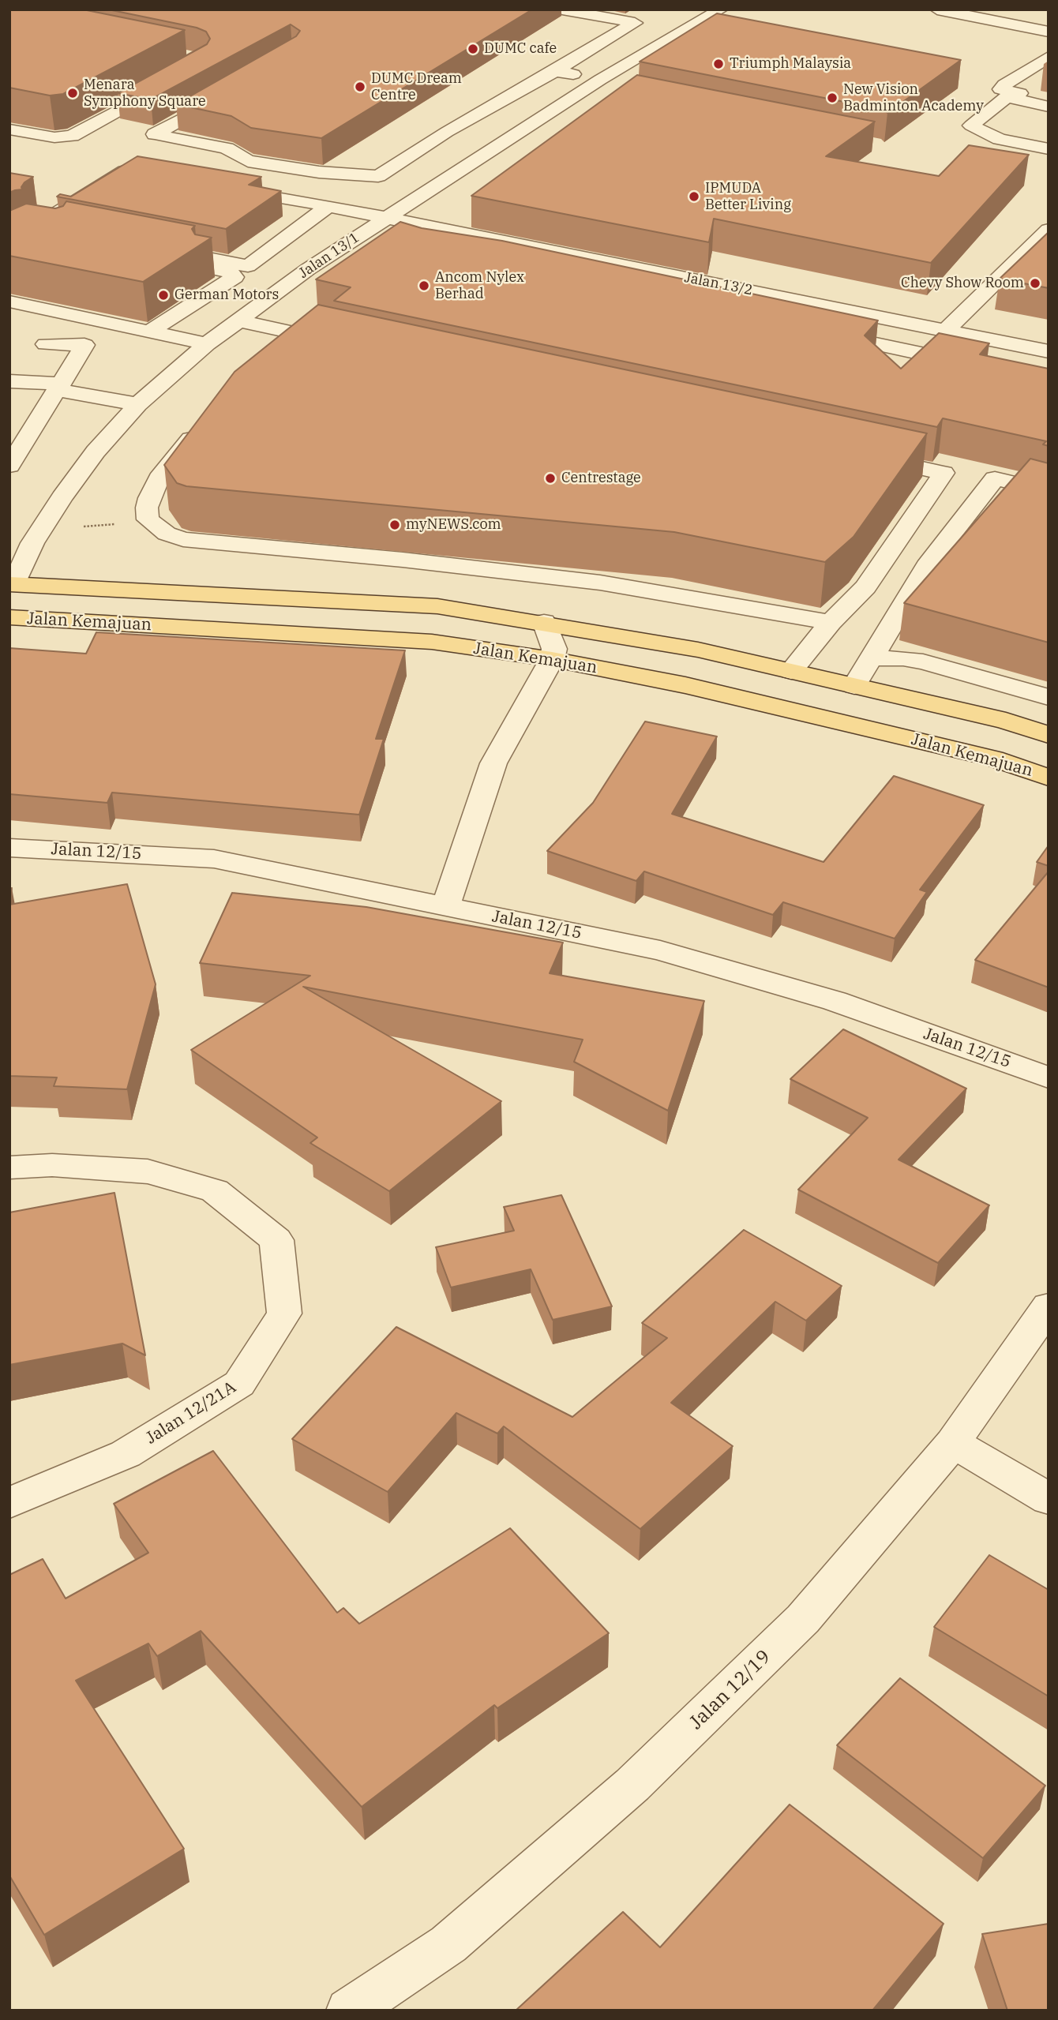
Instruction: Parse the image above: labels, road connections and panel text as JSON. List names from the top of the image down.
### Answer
{
  "streets": {
    "main road": ["Jalan Kemajuan"],
    "street": [
      "Jalan 13/1",
      "Jalan 13/2",
      "Jalan 12/15",
      "Jalan 12/21A",
      "Jalan 12/19"
    ]
  },
  "crossings": [
    ["Jalan 13/1", "Jalan 13/2"],
    ["Jalan 13/1", "Jalan Kemajuan"]
  ],
  "places": [
    "DUMC cafe",
    "Triumph Malaysia",
    "DUMC Dream Centre",
    "Menara Symphony Square",
    "New Vision Badminton Academy",
    "IPMUDA Better Living",
    "Chevy Show Room",
    "Ancom Nylex Berhad",
    "German Motors",
    "Centrestage",
    "myNEWS.com"
  ]
}
